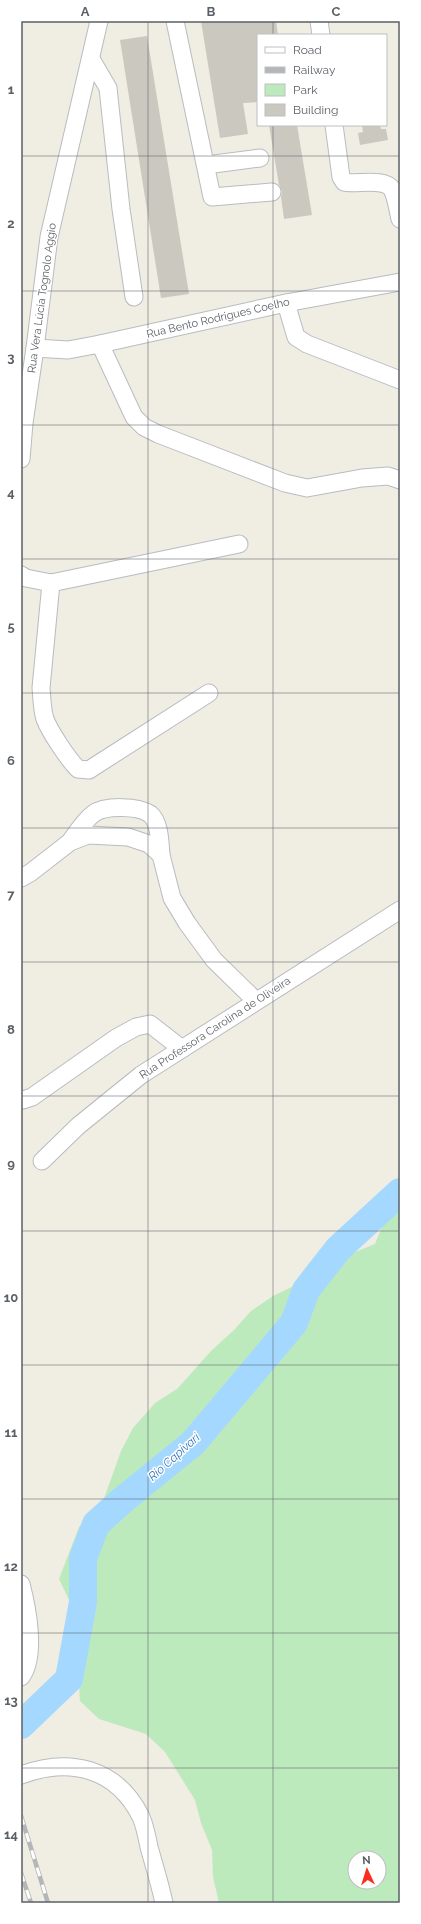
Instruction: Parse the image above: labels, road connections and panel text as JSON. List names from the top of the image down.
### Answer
{
  "streets": {
    "street": ["Rua Vera Lúcia Tognolo Aggio", "Rua Bento Rodrigues Coelho", "Rua Professora Carolina de Oliveira"]
  },
  "crossings": [
    ["Rua Vera Lúcia Tognolo Aggio", "Rua Bento Rodrigues Coelho"]
  ],
  "water": ["Rio Capivari"],
  "legend": [
    "Road",
    "Railway",
    "Park",
    "Building"
  ],
  "north": "top",
  "grid": {
    "columns": ["A", "B", "C"],
    "rows": [
      "1",
      "2",
      "3",
      "4",
      "5",
      "6",
      "7",
      "8",
      "9",
      "10",
      "11",
      "12",
      "13",
      "14"
    ]
  }
}
